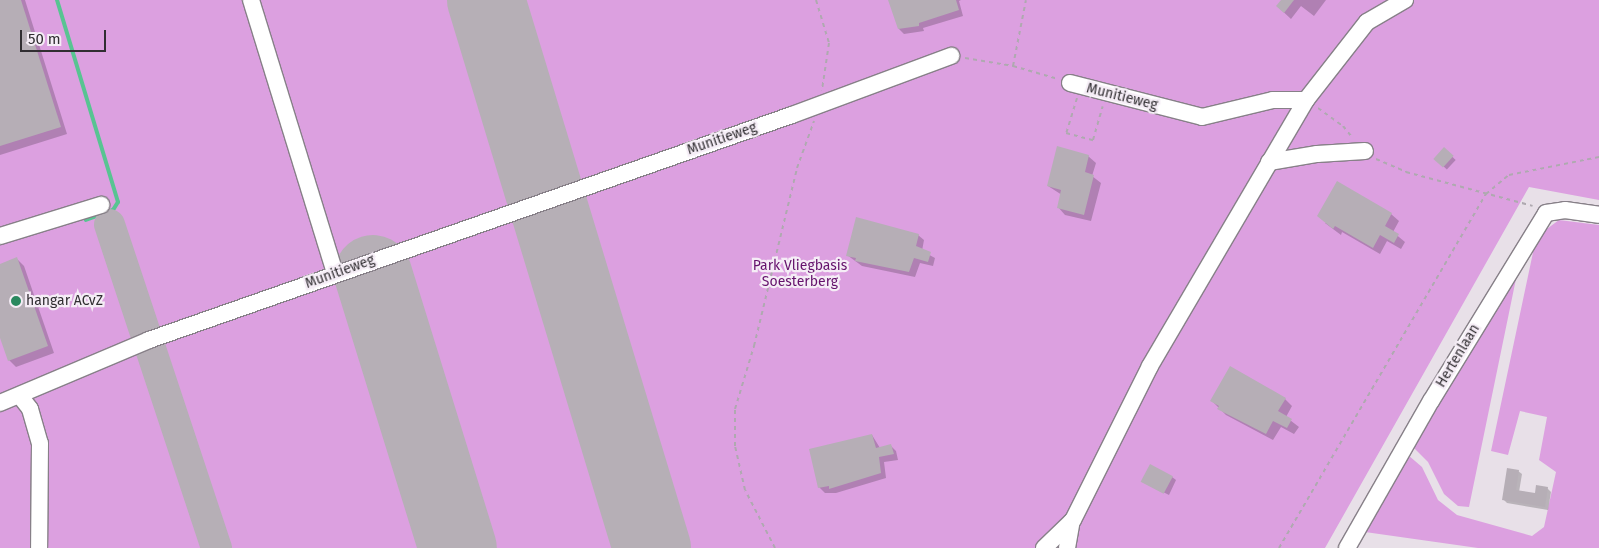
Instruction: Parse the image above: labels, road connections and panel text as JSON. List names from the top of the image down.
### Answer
{
  "streets": {
    "street": ["Munitieweg", "Hertenlaan"]
  },
  "parks": ["Park Vliegbasis Soesterberg"],
  "places": ["hangar ACvZ"],
  "scale_bar": "50 m"
}
